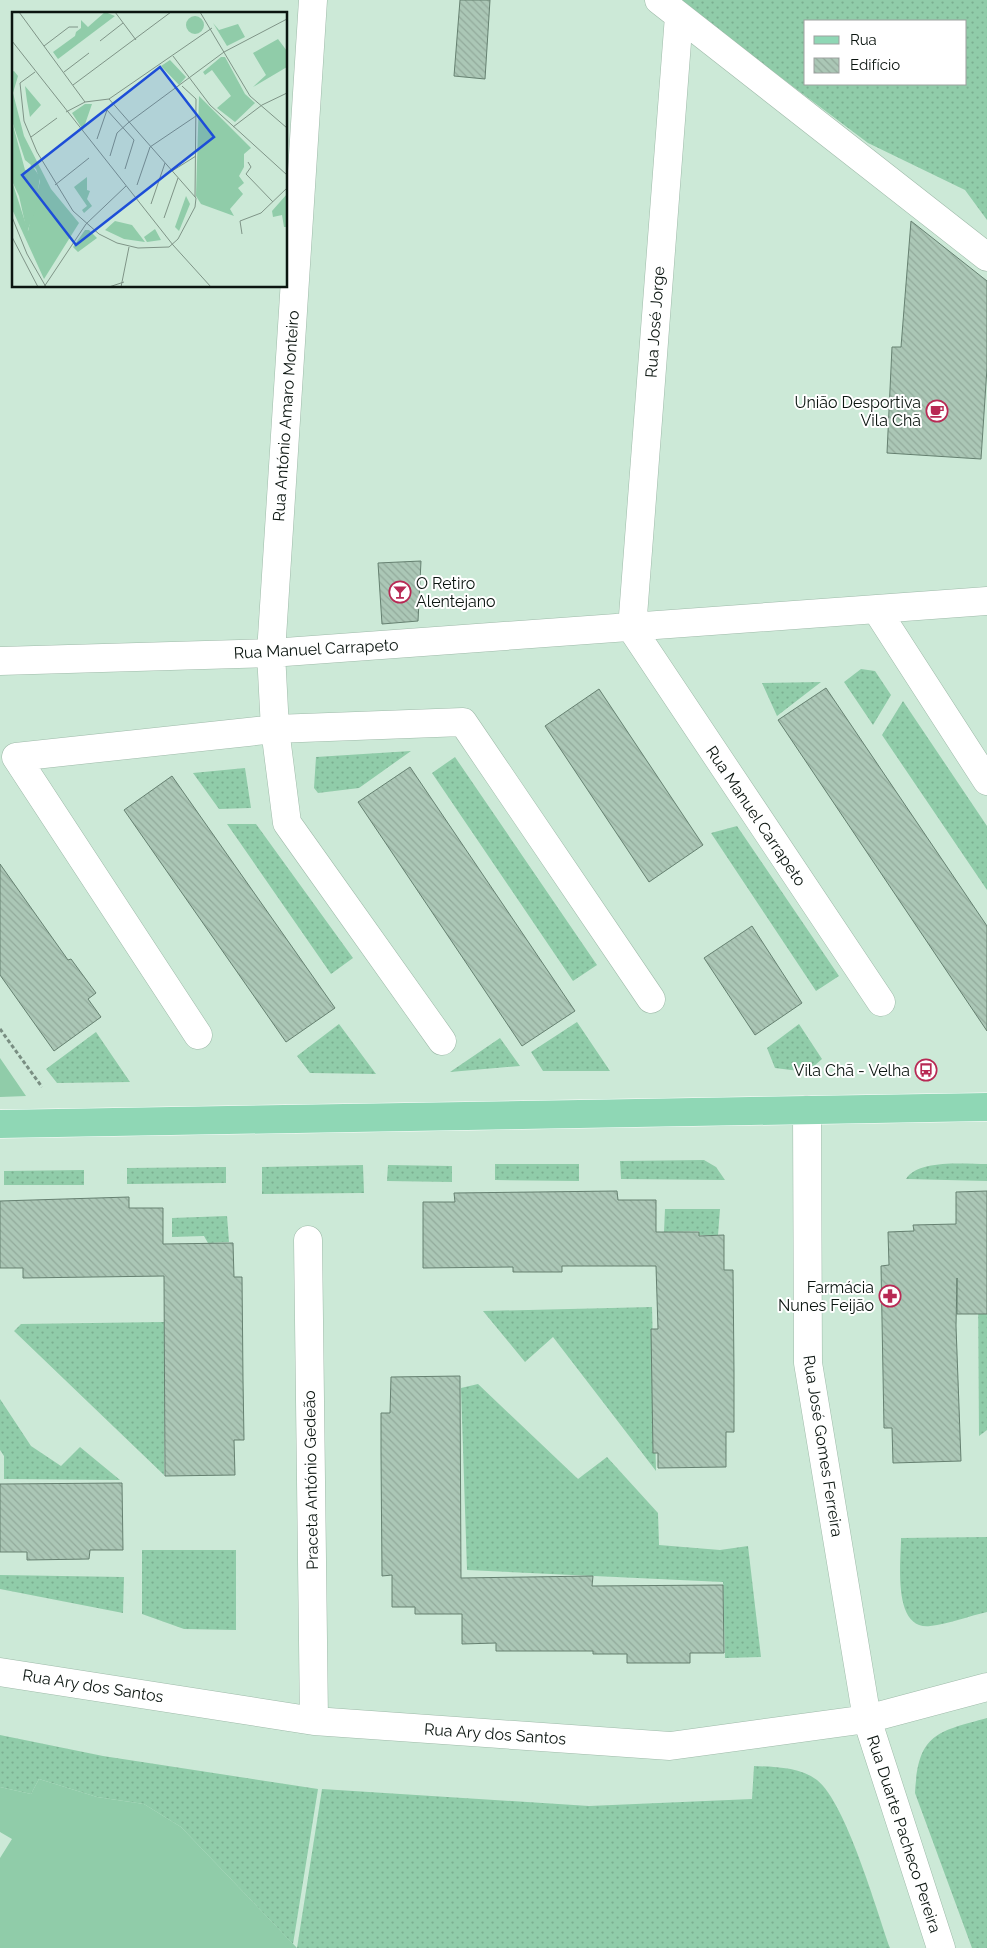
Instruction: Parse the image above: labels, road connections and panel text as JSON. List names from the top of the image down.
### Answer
{
  "streets": {
    "street": [
      "Rua José Jorge",
      "Rua António Amaro Monteiro",
      "Rua Manuel Carrapeto",
      "Rua José Gomes Ferreira",
      "Praceta António Gedeão",
      "Rua Ary dos Santos",
      "Rua Duarte Pacheco Pereira"
    ]
  },
  "crossings": [
    ["Rua José Jorge", "Rua Manuel Carrapeto"],
    ["Rua António Amaro Monteiro", "Rua Manuel Carrapeto"],
    ["Rua José Gomes Ferreira", "Rua Ary dos Santos"],
    ["Rua José Gomes Ferreira", "Rua Duarte Pacheco Pereira"],
    ["Praceta António Gedeão", "Rua Ary dos Santos"],
    ["Rua Ary dos Santos", "Rua Duarte Pacheco Pereira"]
  ],
  "places": {
    "cafe": ["União Desportiva Vila Chã"],
    "bar": ["O Retiro Alentejano"],
    "bus stop": ["Vila Chã - Velha"],
    "pharmacy": ["Farmácia Nunes Feijão"]
  },
  "legend": ["Rua", "Edifício"]
}
